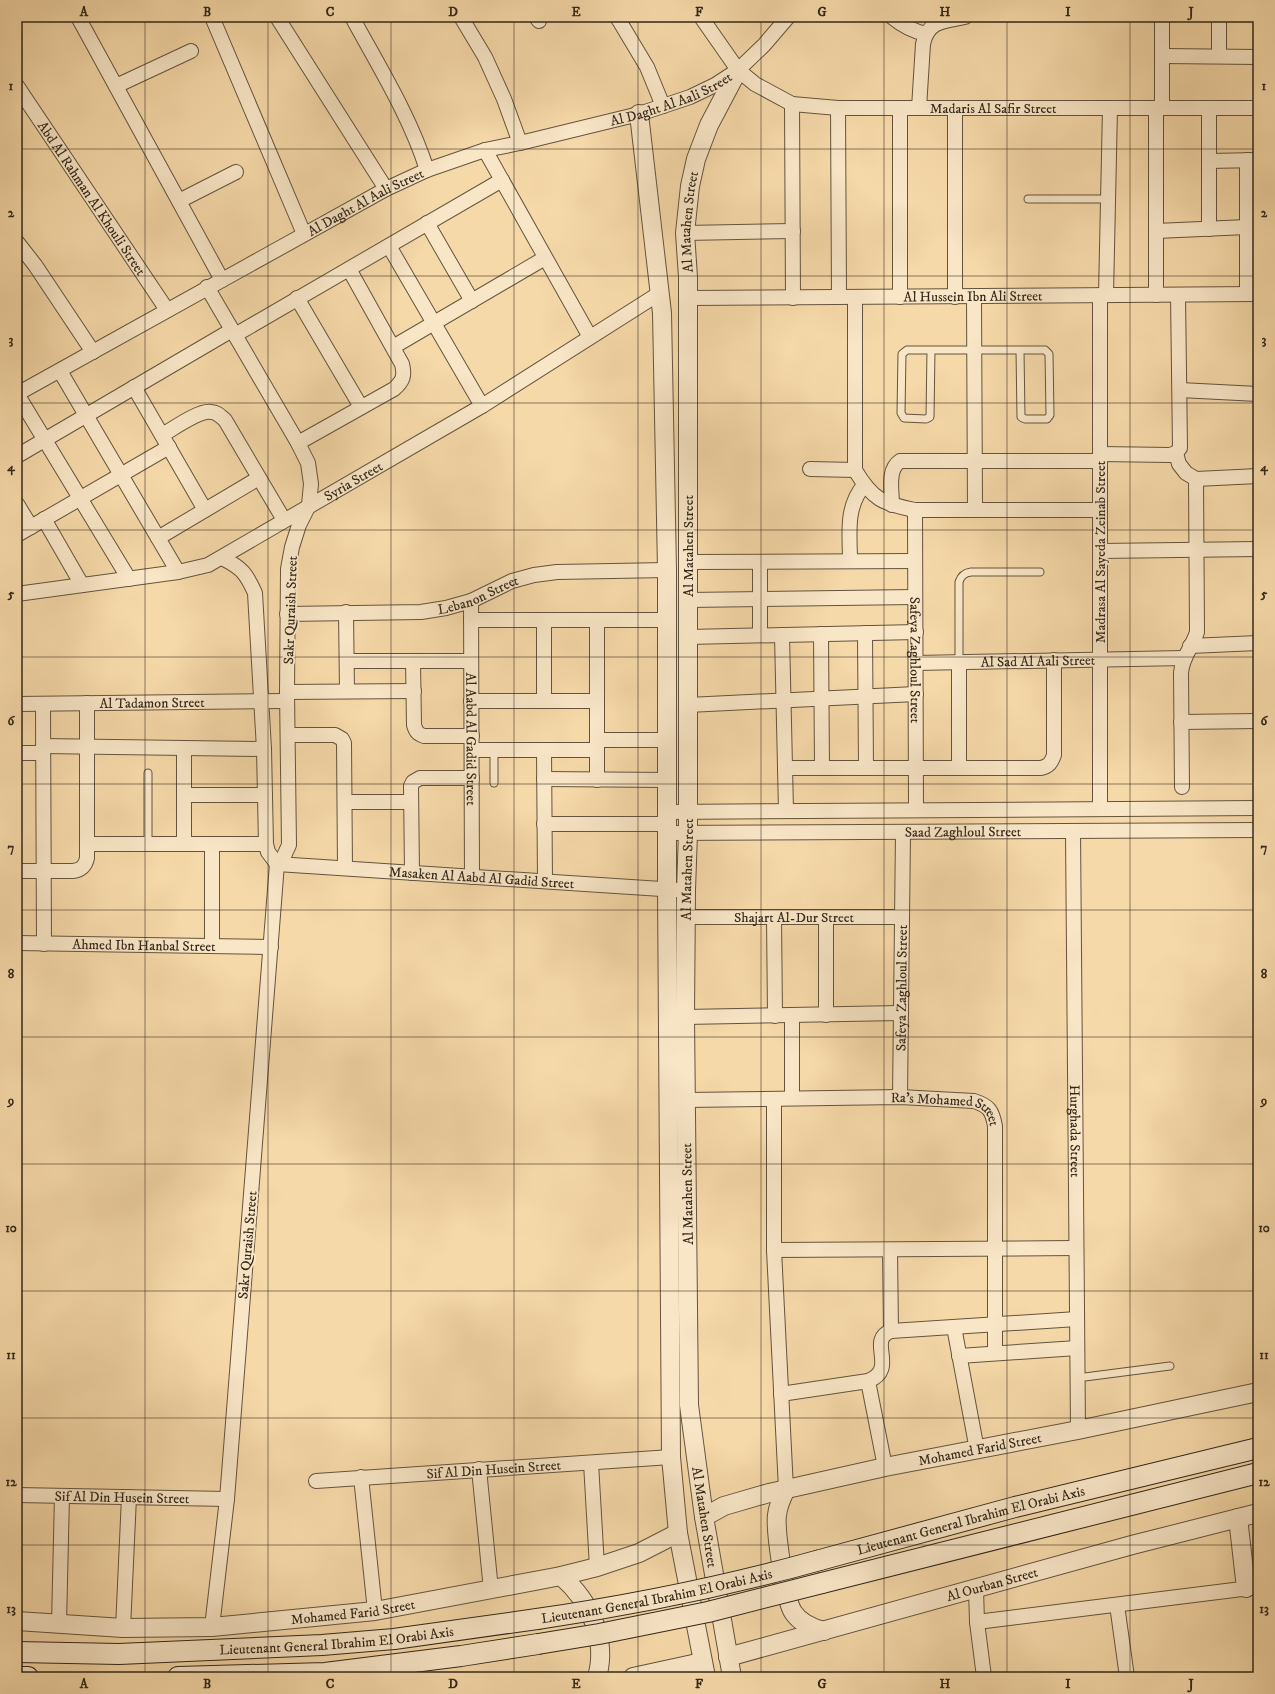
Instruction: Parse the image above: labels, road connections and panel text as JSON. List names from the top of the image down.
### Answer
{
  "streets": {
    "main road": ["Lieutenant General Ibrahim El Orabi Axis"],
    "street": [
      "Al Daght Al Aali Street",
      "Madaris Al Safir Street",
      "Abd Al Rahman Al Khouli Street",
      "Al Matahen Street",
      "Al Hussein Ibn Ali Street",
      "Syria Street",
      "Madrasa Al Sayeda Zeinab Street",
      "Lebanon Street",
      "Sakr Quraish Street",
      "Safeya Zaghloul Street",
      "Al Sad Al Aali Street",
      "Al Tadamon Street",
      "Al Aabd Al Gadid Street",
      "Saad Zaghloul Street",
      "Masaken Al Aabd Al Gadid Street",
      "Shajart Al-Dur Street",
      "Ahmed Ibn Hanbal Street",
      "Ra's Mohamed Street",
      "Hurghada Street",
      "Mohamed Farid Street",
      "Sif Al Din Husein Street",
      "Al Ourban Street"
    ]
  },
  "crossings": [
    ["Al Daght Al Aali Street", "Madaris Al Safir Street"],
    ["Al Daght Al Aali Street", "Abd Al Rahman Al Khouli Street"],
    ["Al Daght Al Aali Street", "Al Matahen Street"],
    ["Al Daght Al Aali Street", "Sakr Quraish Street"],
    ["Madaris Al Safir Street", "Al Matahen Street"],
    ["Madaris Al Safir Street", "Madrasa Al Sayeda Zeinab Street"],
    ["Al Matahen Street", "Al Hussein Ibn Ali Street"],
    ["Al Matahen Street", "Syria Street"],
    ["Al Matahen Street", "Lebanon Street"],
    ["Al Matahen Street", "Saad Zaghloul Street"],
    ["Al Matahen Street", "Masaken Al Aabd Al Gadid Street"],
    ["Al Matahen Street", "Shajart Al-Dur Street"],
    ["Al Matahen Street", "Ra's Mohamed Street"],
    ["Al Matahen Street", "Mohamed Farid Street"],
    ["Al Matahen Street", "Sif Al Din Husein Street"],
    ["Al Matahen Street", "Al Ourban Street"],
    ["Al Hussein Ibn Ali Street", "Madrasa Al Sayeda Zeinab Street"],
    ["Syria Street", "Sakr Quraish Street"],
    ["Madrasa Al Sayeda Zeinab Street", "Al Sad Al Aali Street"],
    ["Madrasa Al Sayeda Zeinab Street", "Saad Zaghloul Street"],
    ["Lebanon Street", "Sakr Quraish Street"],
    ["Lebanon Street", "Al Aabd Al Gadid Street"],
    ["Sakr Quraish Street", "Al Tadamon Street"],
    ["Sakr Quraish Street", "Masaken Al Aabd Al Gadid Street"],
    ["Sakr Quraish Street", "Ahmed Ibn Hanbal Street"],
    ["Sakr Quraish Street", "Mohamed Farid Street"],
    ["Sakr Quraish Street", "Sif Al Din Husein Street"],
    ["Safeya Zaghloul Street", "Al Sad Al Aali Street"],
    ["Safeya Zaghloul Street", "Saad Zaghloul Street"],
    ["Safeya Zaghloul Street", "Shajart Al-Dur Street"],
    ["Safeya Zaghloul Street", "Ra's Mohamed Street"],
    ["Al Aabd Al Gadid Street", "Masaken Al Aabd Al Gadid Street"],
    ["Saad Zaghloul Street", "Hurghada Street"],
    ["Hurghada Street", "Mohamed Farid Street"]
  ],
  "grid": {
    "columns": [
      "A",
      "B",
      "C",
      "D",
      "E",
      "F",
      "G",
      "H",
      "I",
      "J"
    ],
    "rows": [
      "1",
      "2",
      "3",
      "4",
      "5",
      "6",
      "7",
      "8",
      "9",
      "10",
      "11",
      "12",
      "13"
    ]
  }
}
